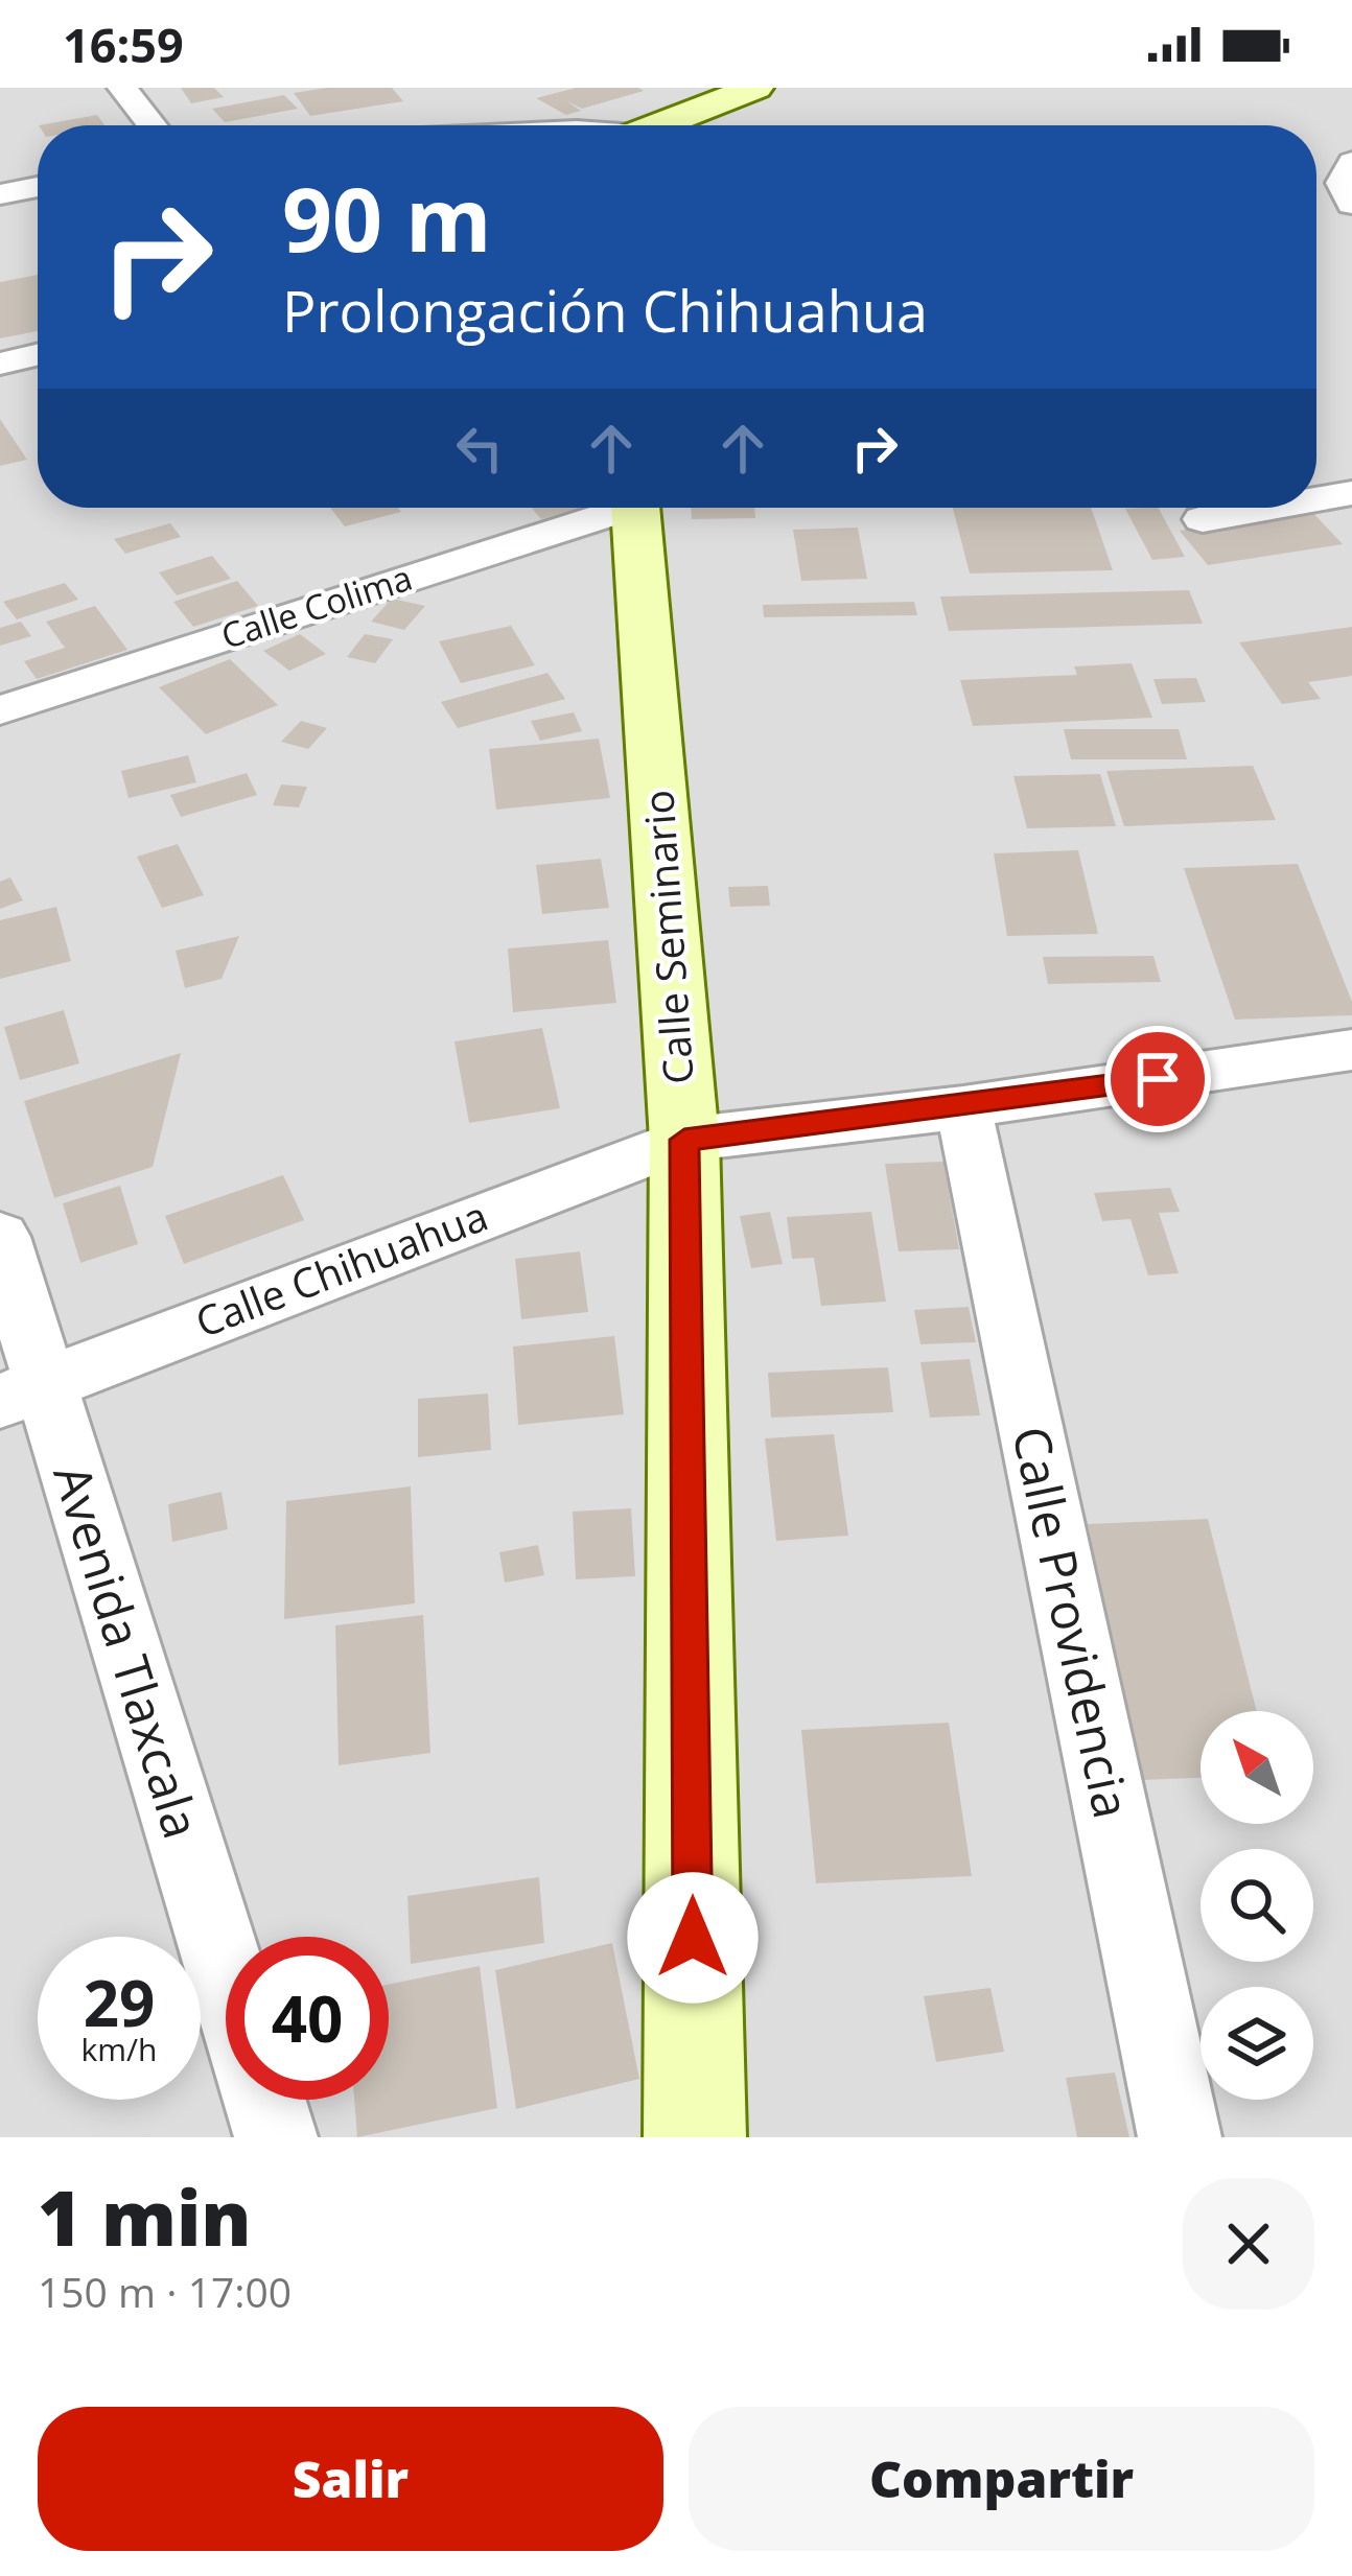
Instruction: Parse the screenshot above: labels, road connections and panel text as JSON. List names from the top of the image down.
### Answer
{
  "streets": {
    "street": [
      "Calle Colima",
      "Calle Seminario",
      "Calle Chihuahua",
      "Calle Providencia",
      "Avenida Tlaxcala"
    ]
  },
  "crossings": [
    ["Calle Seminario", "Calle Chihuahua"],
    ["Calle Chihuahua", "Calle Providencia"],
    ["Calle Chihuahua", "Avenida Tlaxcala"]
  ],
  "north": "top left",
  "page": {
    "status": "16:59",
    "turn": ["90 m", "Prolongación Chihuahua"],
    "speed": "29 km/h",
    "limit": "40",
    "heading": ["1 min", "150 m · 17:00"],
    "buttons": ["Salir", "Compartir"]
  }
}
